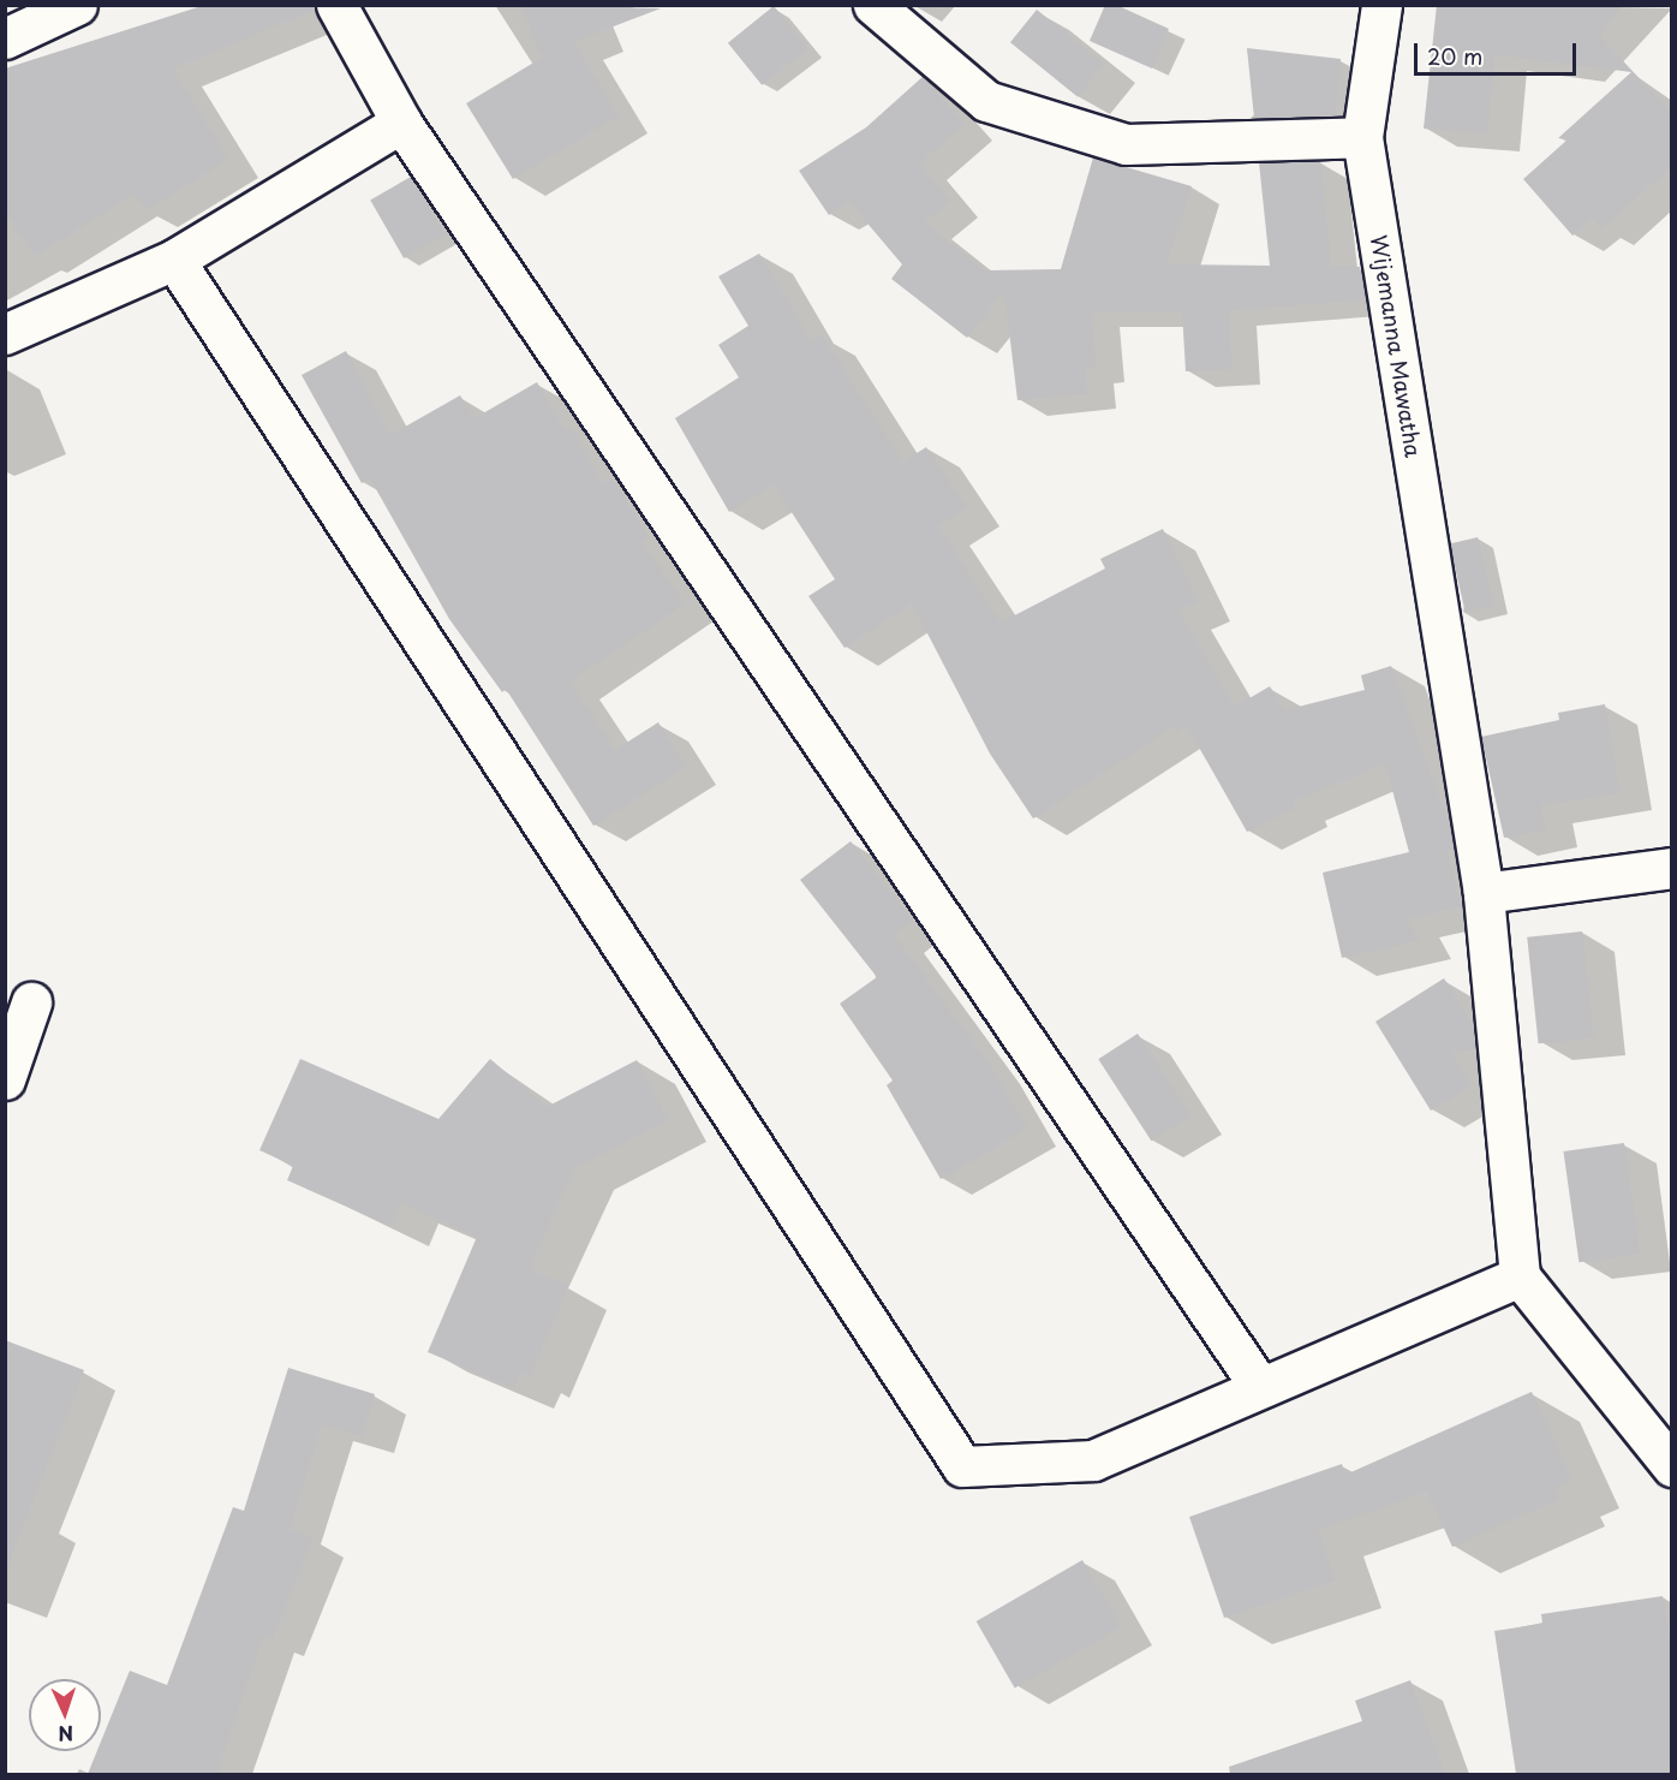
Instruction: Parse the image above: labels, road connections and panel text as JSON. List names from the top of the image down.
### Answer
{
  "streets": {
    "street": ["Wijemanna Mawatha"]
  },
  "scale_bar": "20 m",
  "north": "bottom"
}
